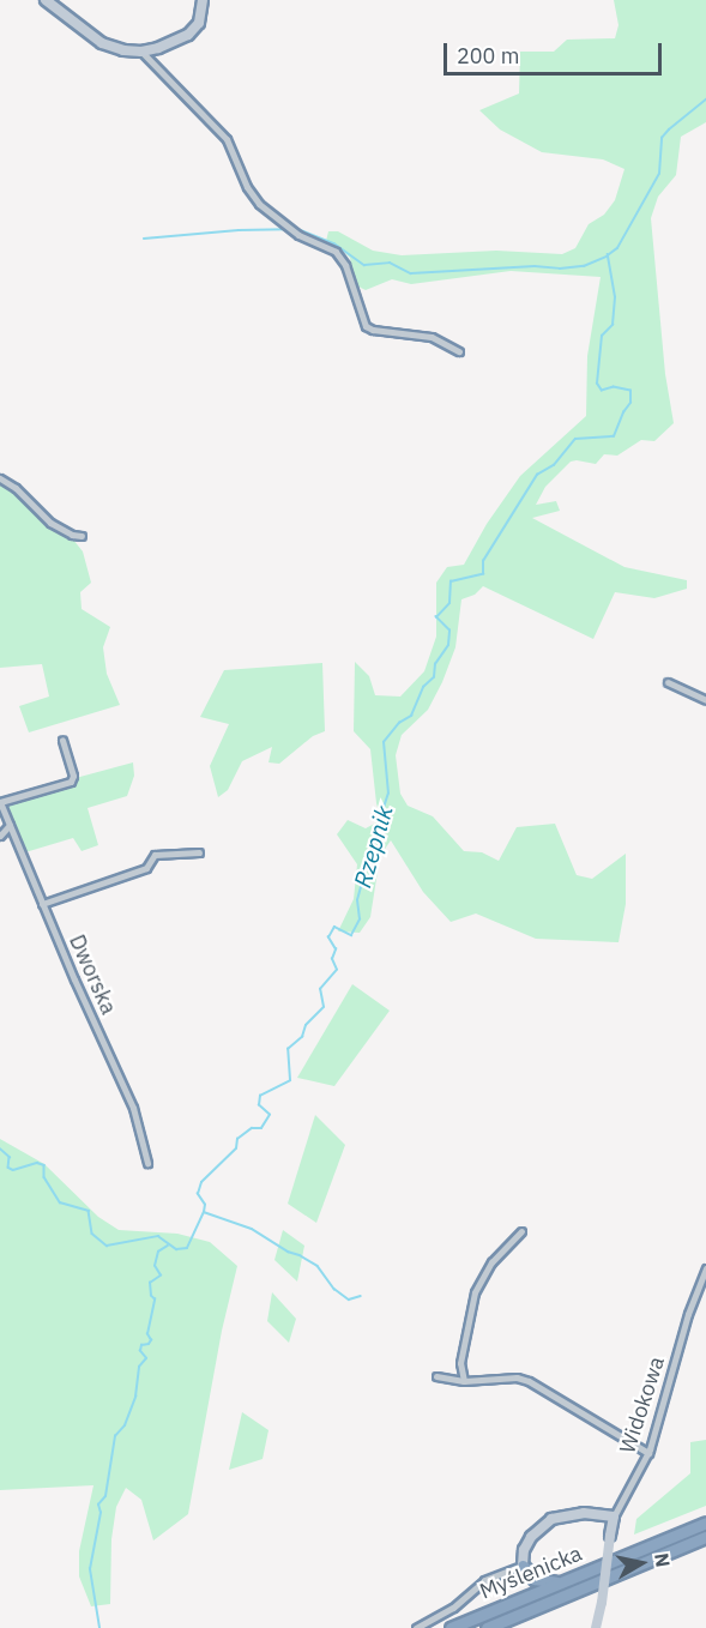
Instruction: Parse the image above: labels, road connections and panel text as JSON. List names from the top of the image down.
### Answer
{
  "streets": {
    "highway": ["Myślenicka"],
    "street": ["Dworska", "Widokowa"]
  },
  "water": ["Rzepnik"],
  "scale_bar": "200 m",
  "north": "right"
}
